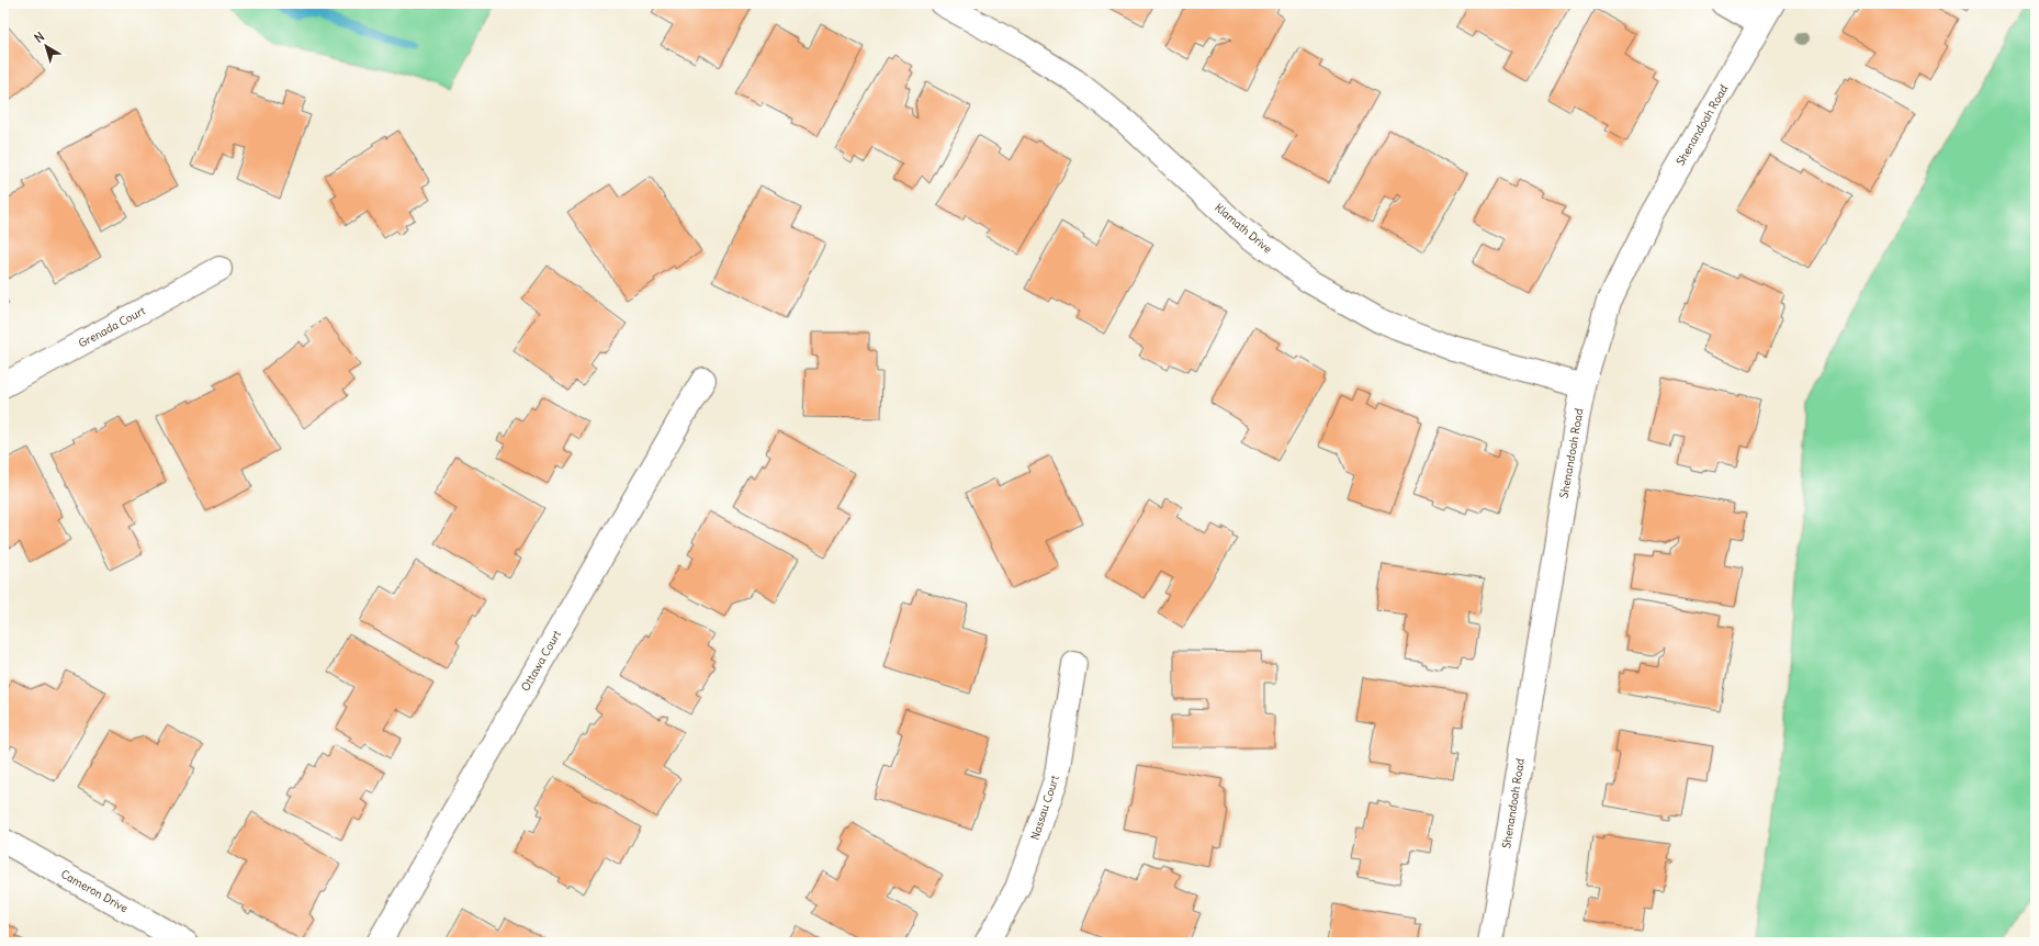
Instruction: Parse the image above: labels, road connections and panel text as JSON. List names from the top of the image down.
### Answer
{
  "streets": {
    "street": [
      "Shenandoah Road",
      "Klamath Drive",
      "Grenada Court",
      "Ottawa Court",
      "Nassau Court",
      "Cameron Drive"
    ]
  },
  "crossings": [
    ["Shenandoah Road", "Klamath Drive"]
  ],
  "north": "top left"
}
